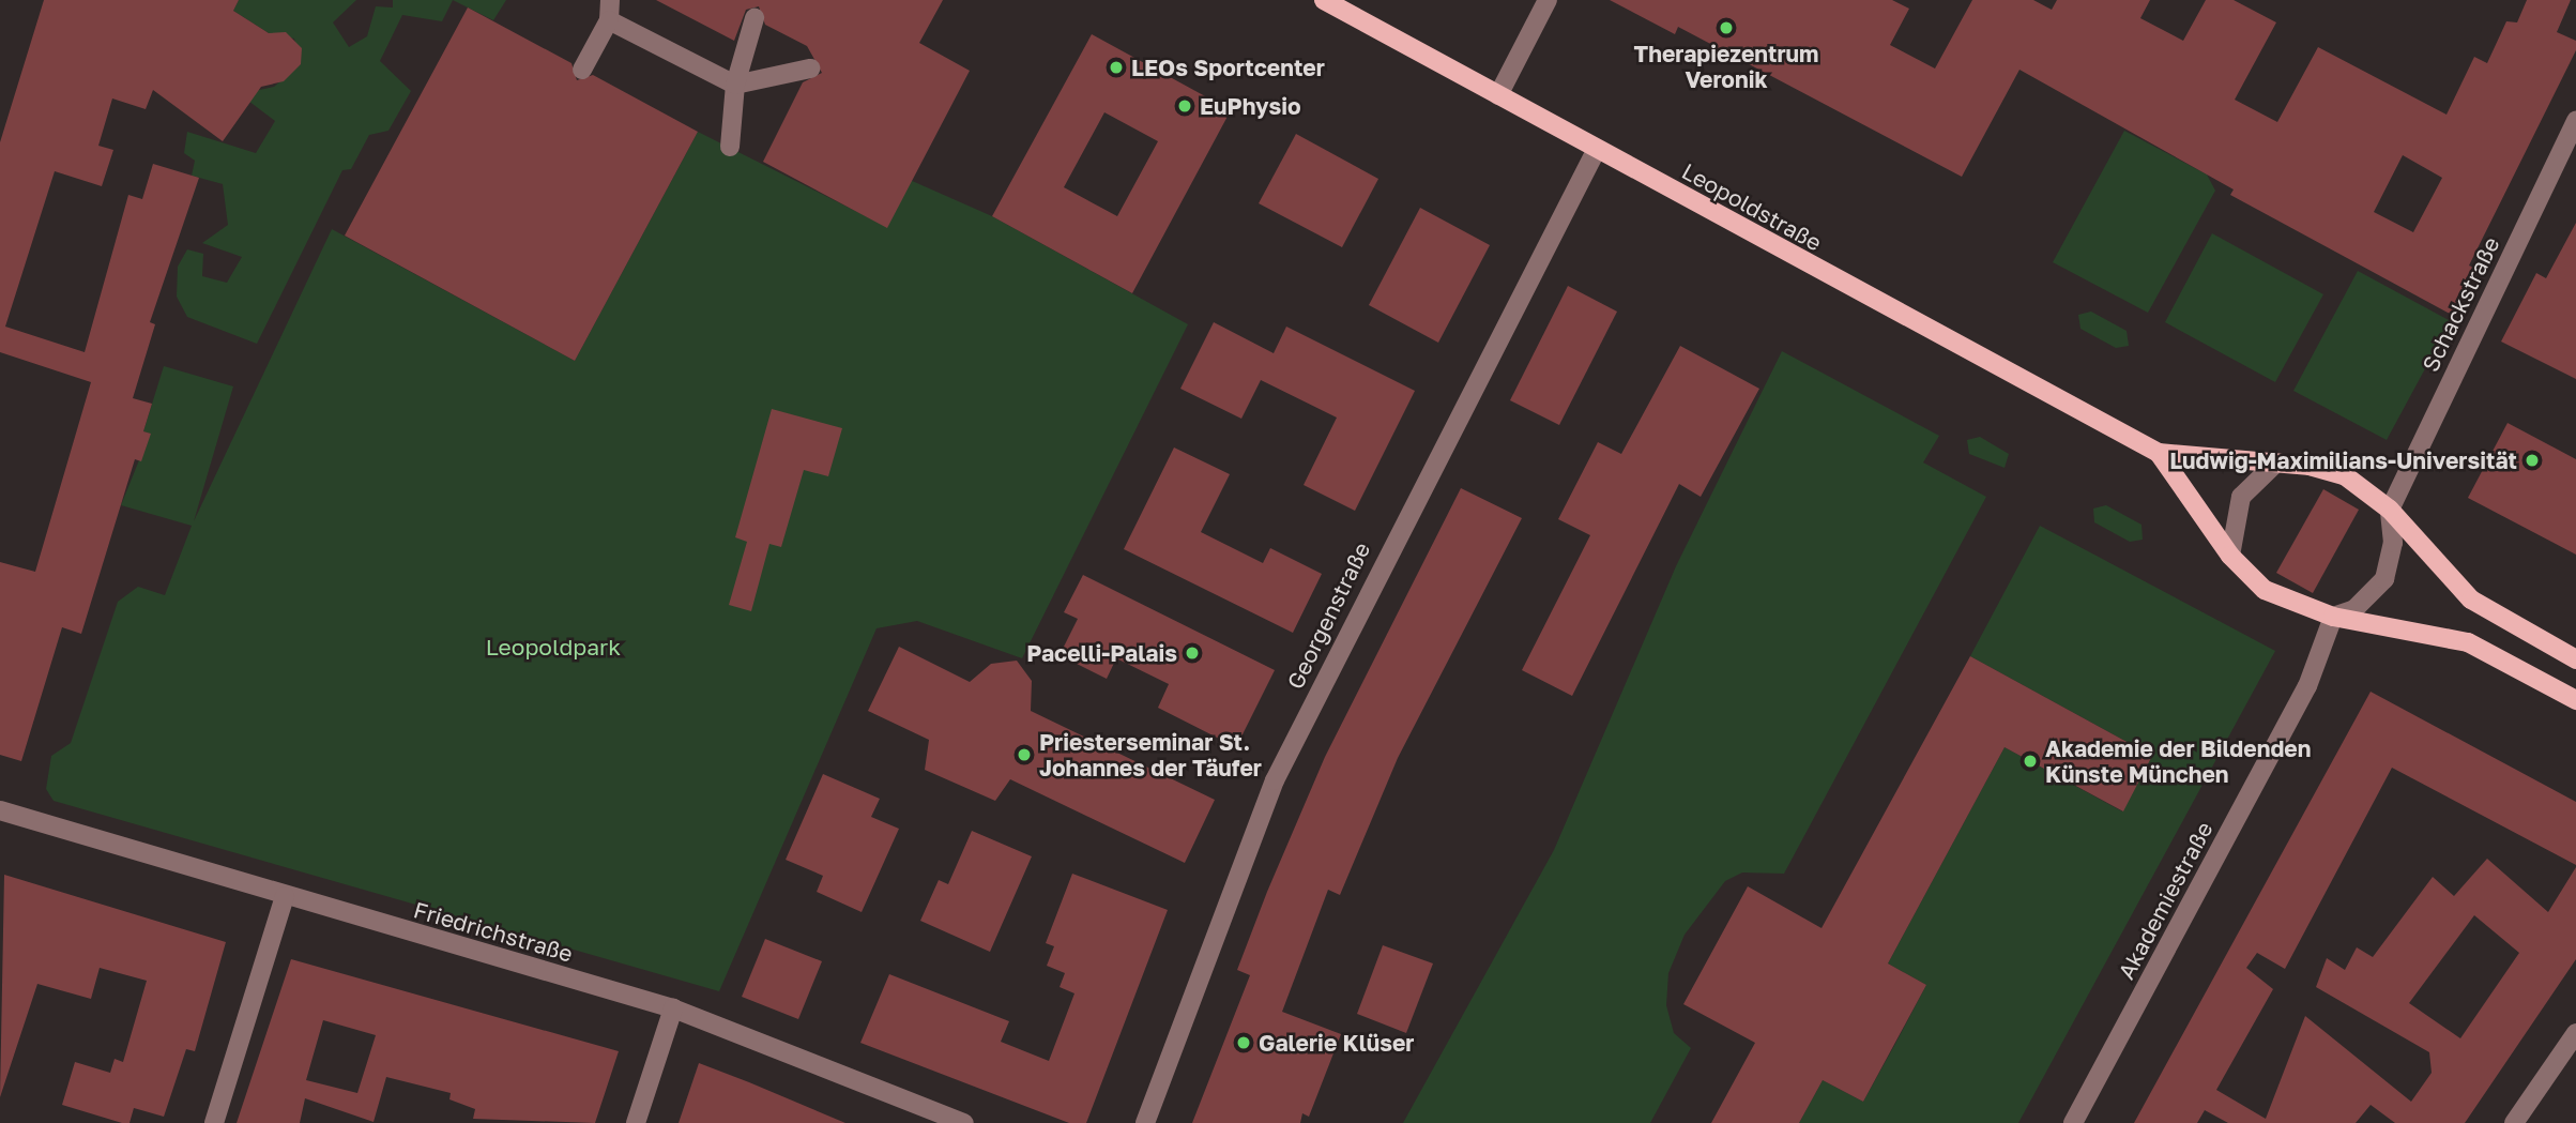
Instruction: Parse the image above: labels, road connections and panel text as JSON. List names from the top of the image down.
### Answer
{
  "streets": {
    "main road": ["Leopoldstraße"],
    "street": [
      "Schackstraße",
      "Georgenstraße",
      "Akademiestraße",
      "Friedrichstraße"
    ]
  },
  "crossings": [
    ["Leopoldstraße", "Schackstraße"],
    ["Leopoldstraße", "Georgenstraße"],
    ["Leopoldstraße", "Akademiestraße"],
    ["Schackstraße", "Akademiestraße"]
  ],
  "parks": ["Leopoldpark"],
  "places": [
    "Therapiezentrum Veronik",
    "LEOs Sportcenter",
    "EuPhysio",
    "Ludwig-Maximilians-Universität",
    "Pacelli-Palais",
    "Priesterseminar St. Johannes der Täufer",
    "Akademie der Bildenden Künste München",
    "Galerie Klüser"
  ]
}
